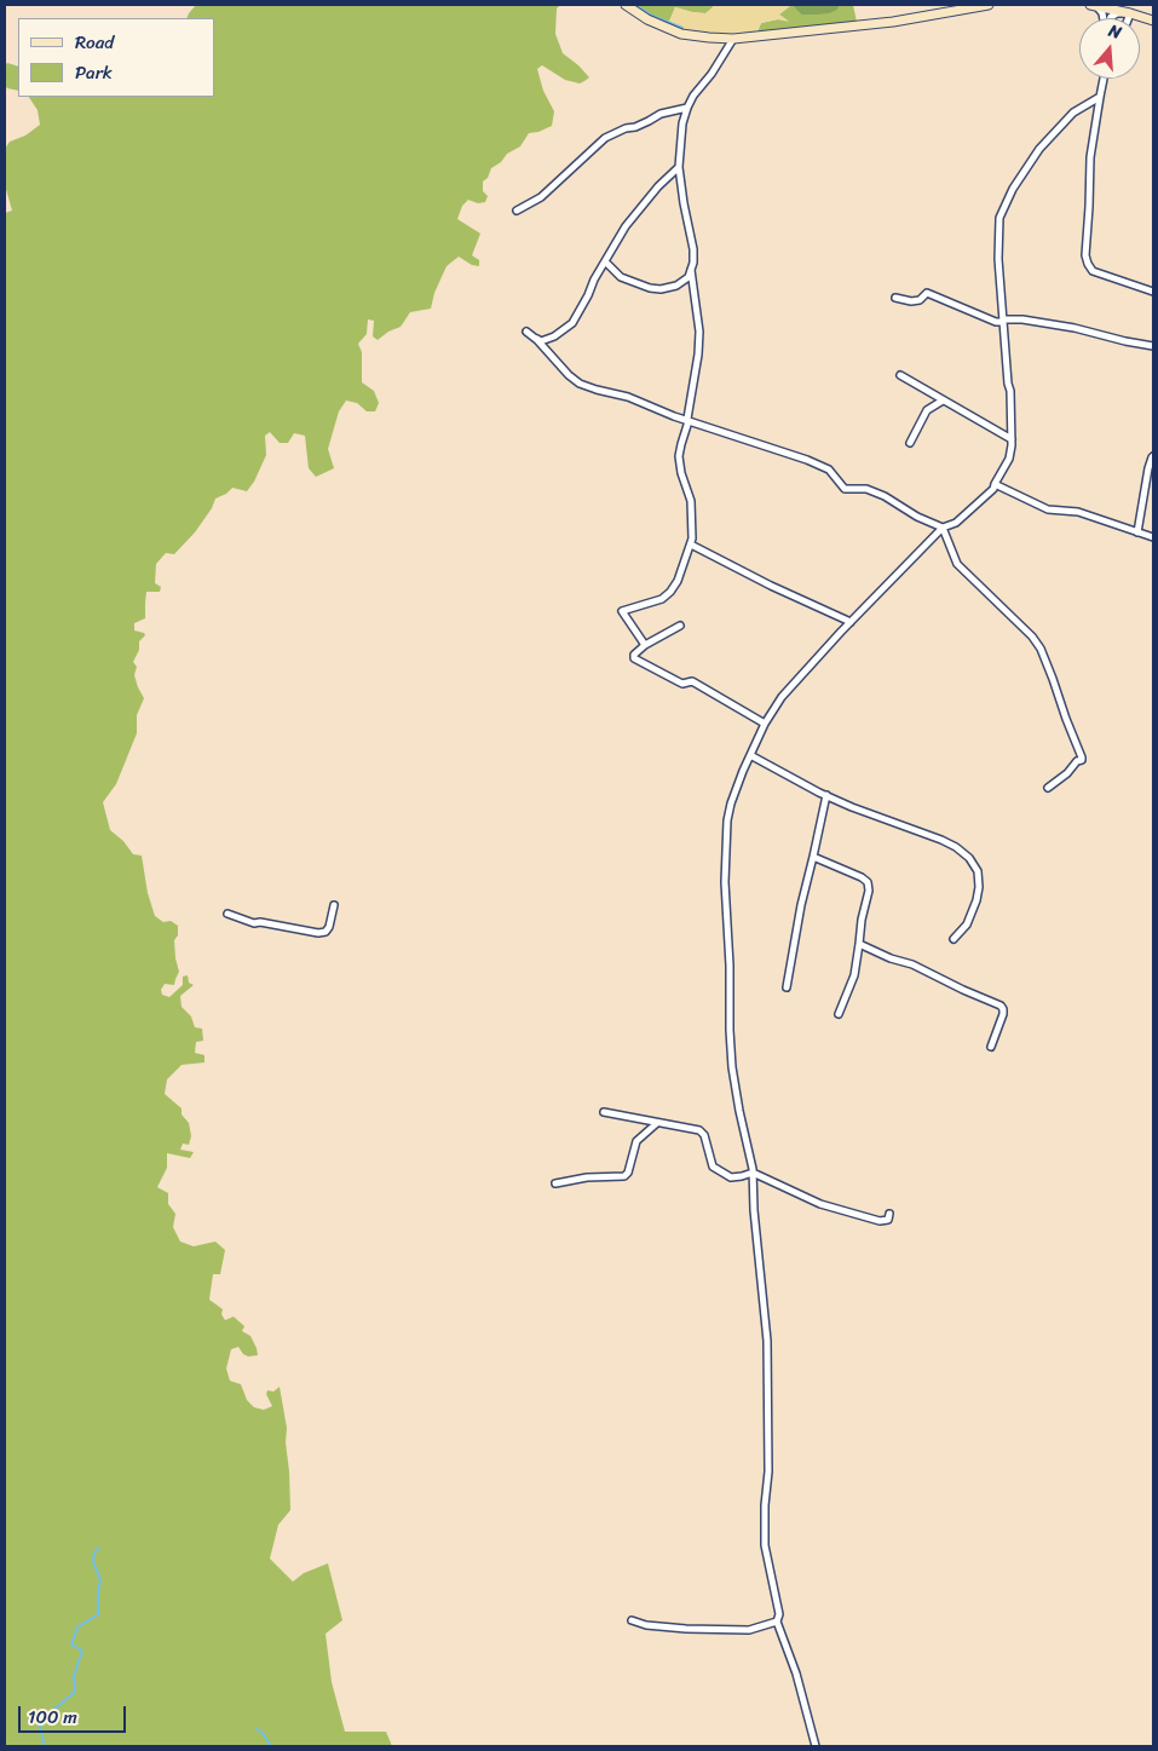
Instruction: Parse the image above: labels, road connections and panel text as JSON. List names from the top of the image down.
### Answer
{
  "legend": ["Road", "Park"],
  "scale_bar": "100 m",
  "north": "top"
}
